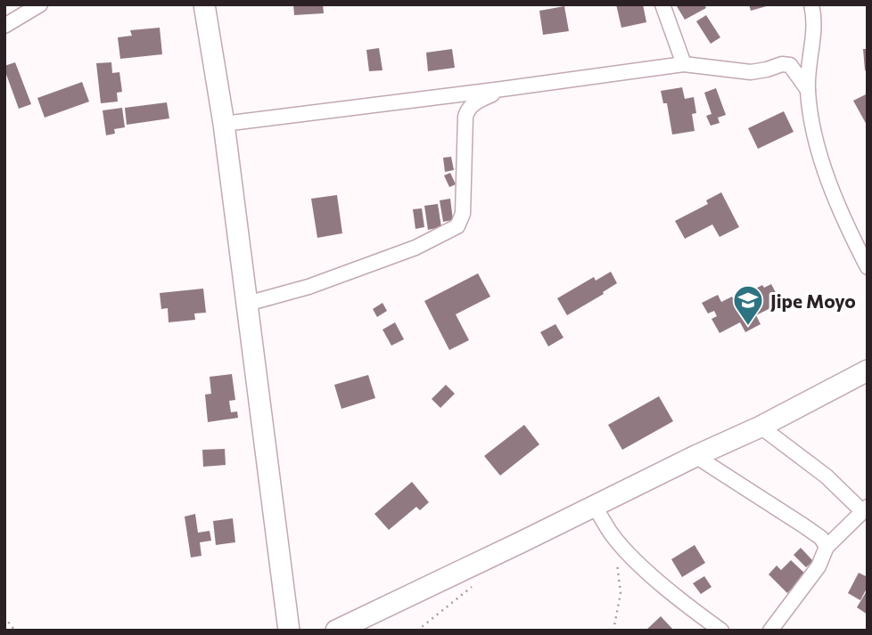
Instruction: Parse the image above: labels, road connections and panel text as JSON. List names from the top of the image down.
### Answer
{
  "places": {
    "school or university": ["Jipe Moyo"]
  }
}
